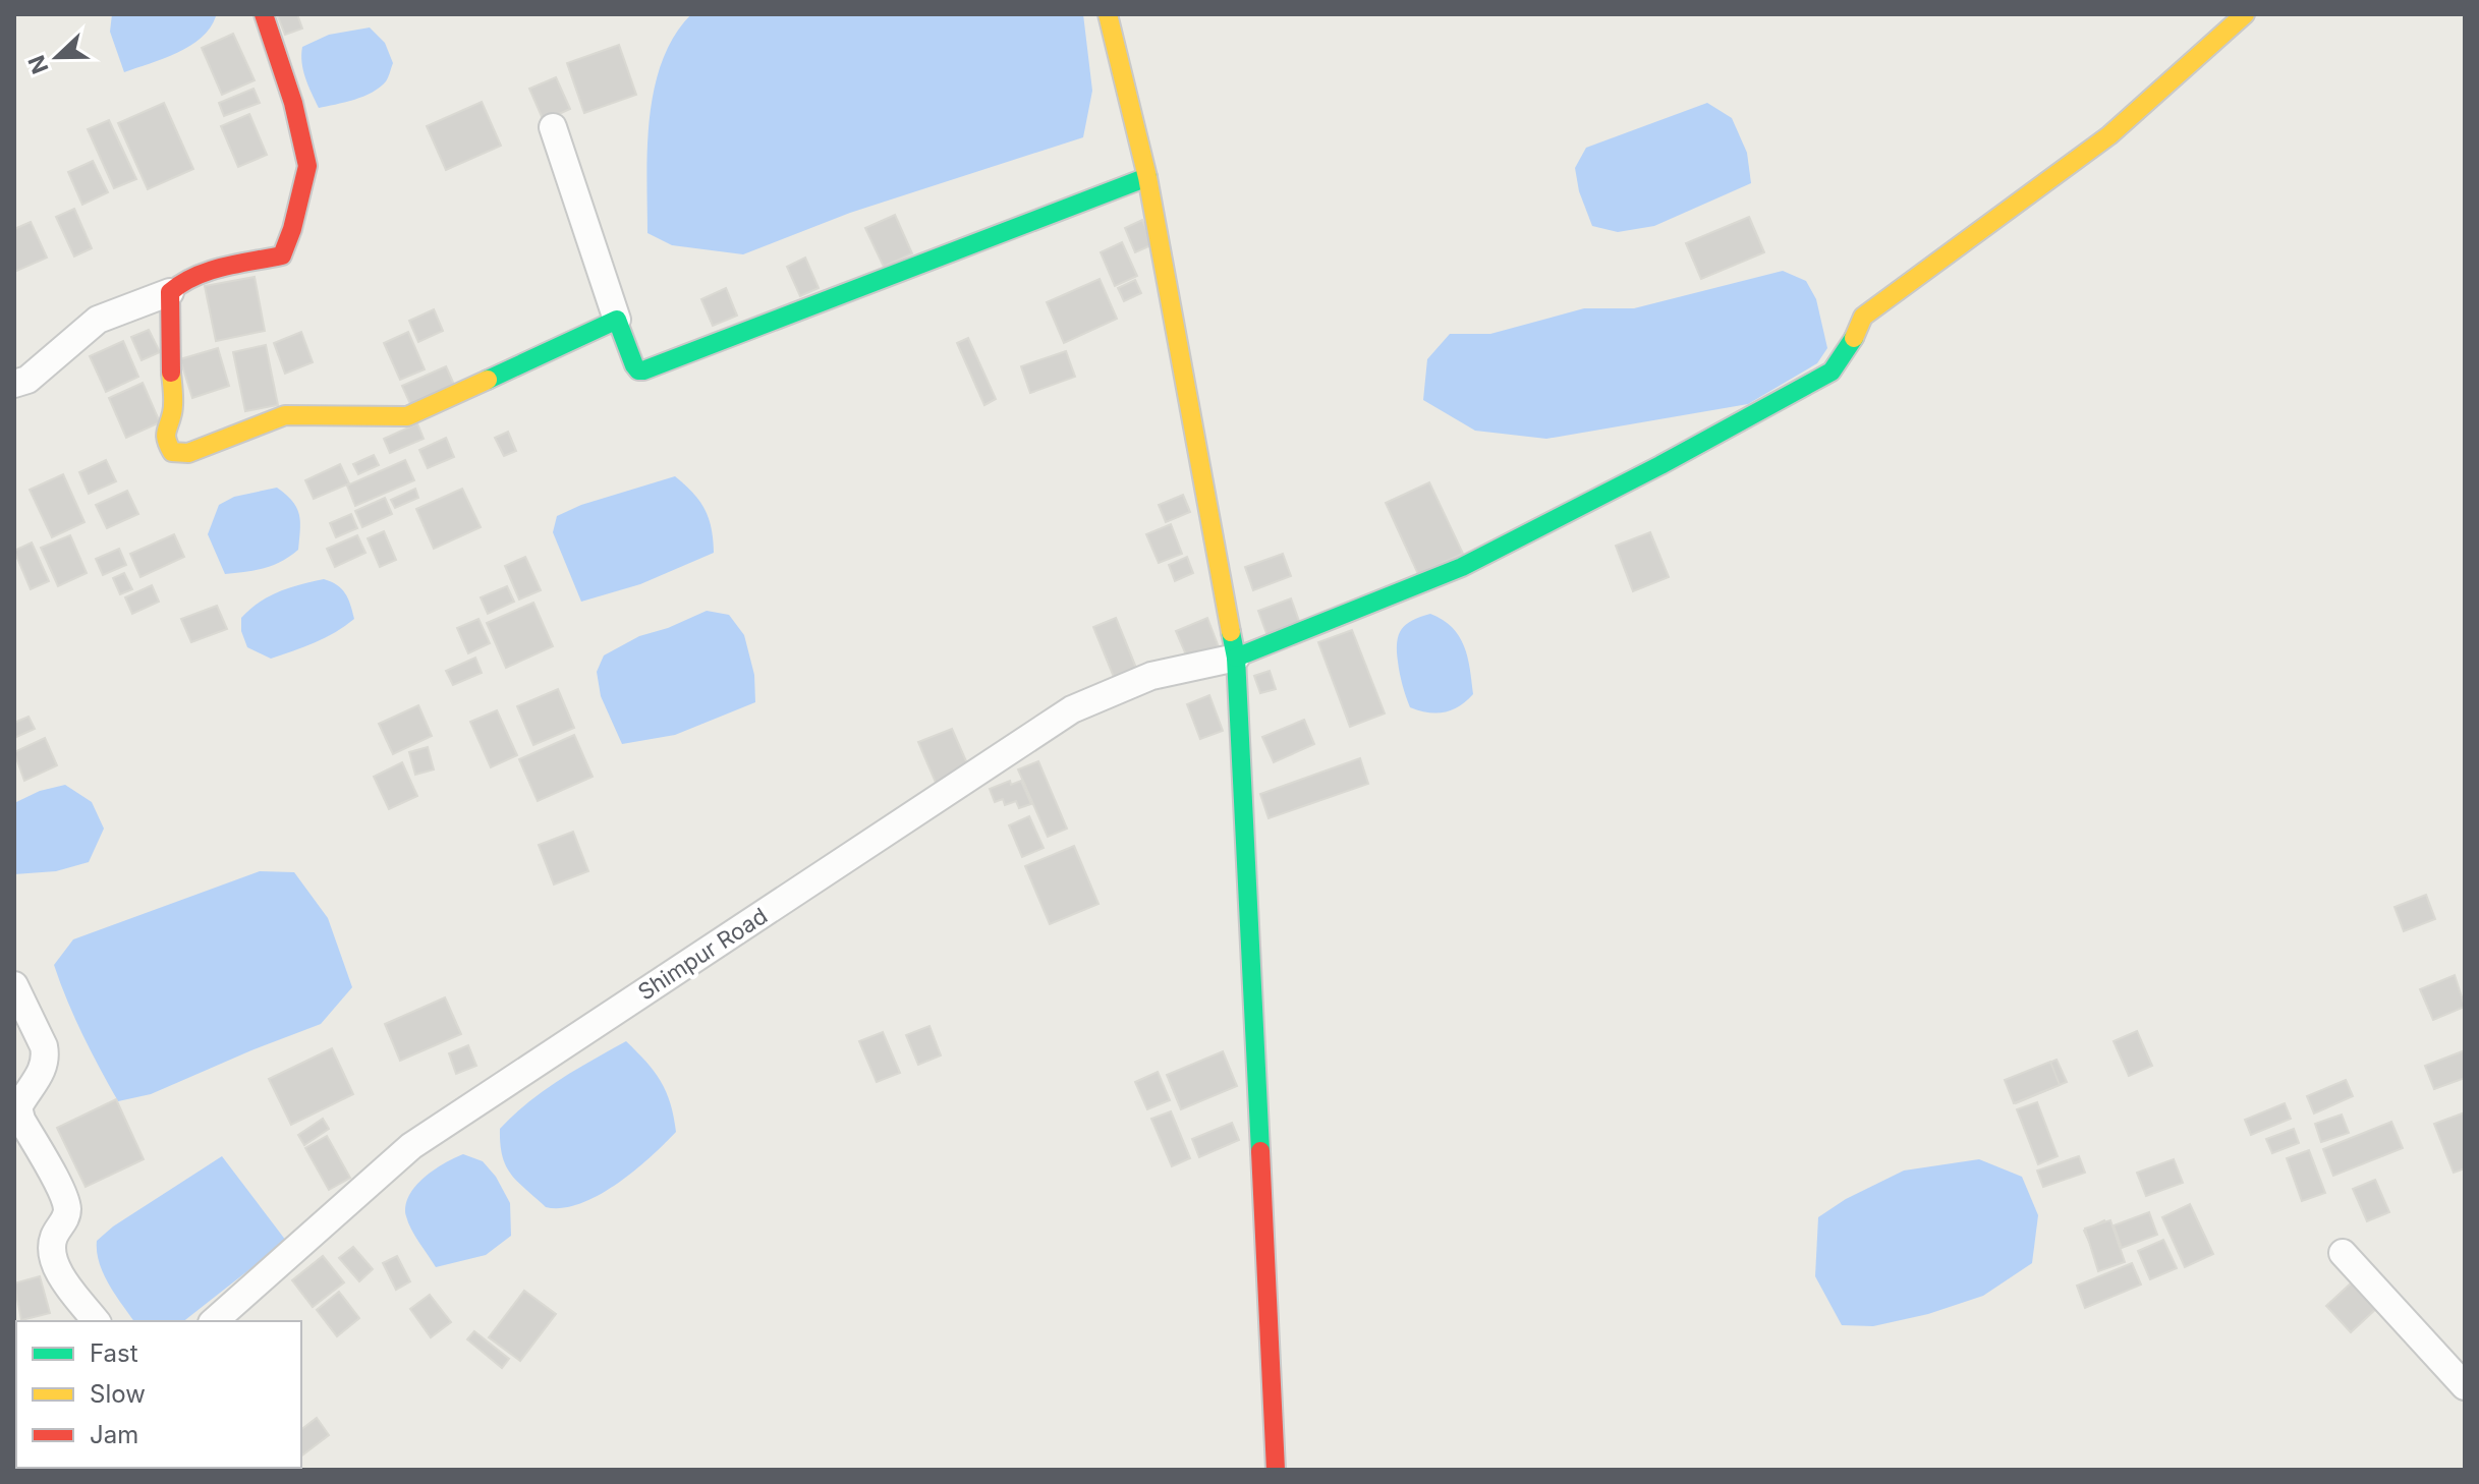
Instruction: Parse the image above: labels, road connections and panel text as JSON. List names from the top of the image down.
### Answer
{
  "streets": {
    "street": ["Shimpur Road"]
  },
  "legend": ["Fast", "Slow", "Jam"],
  "north": "left"
}
